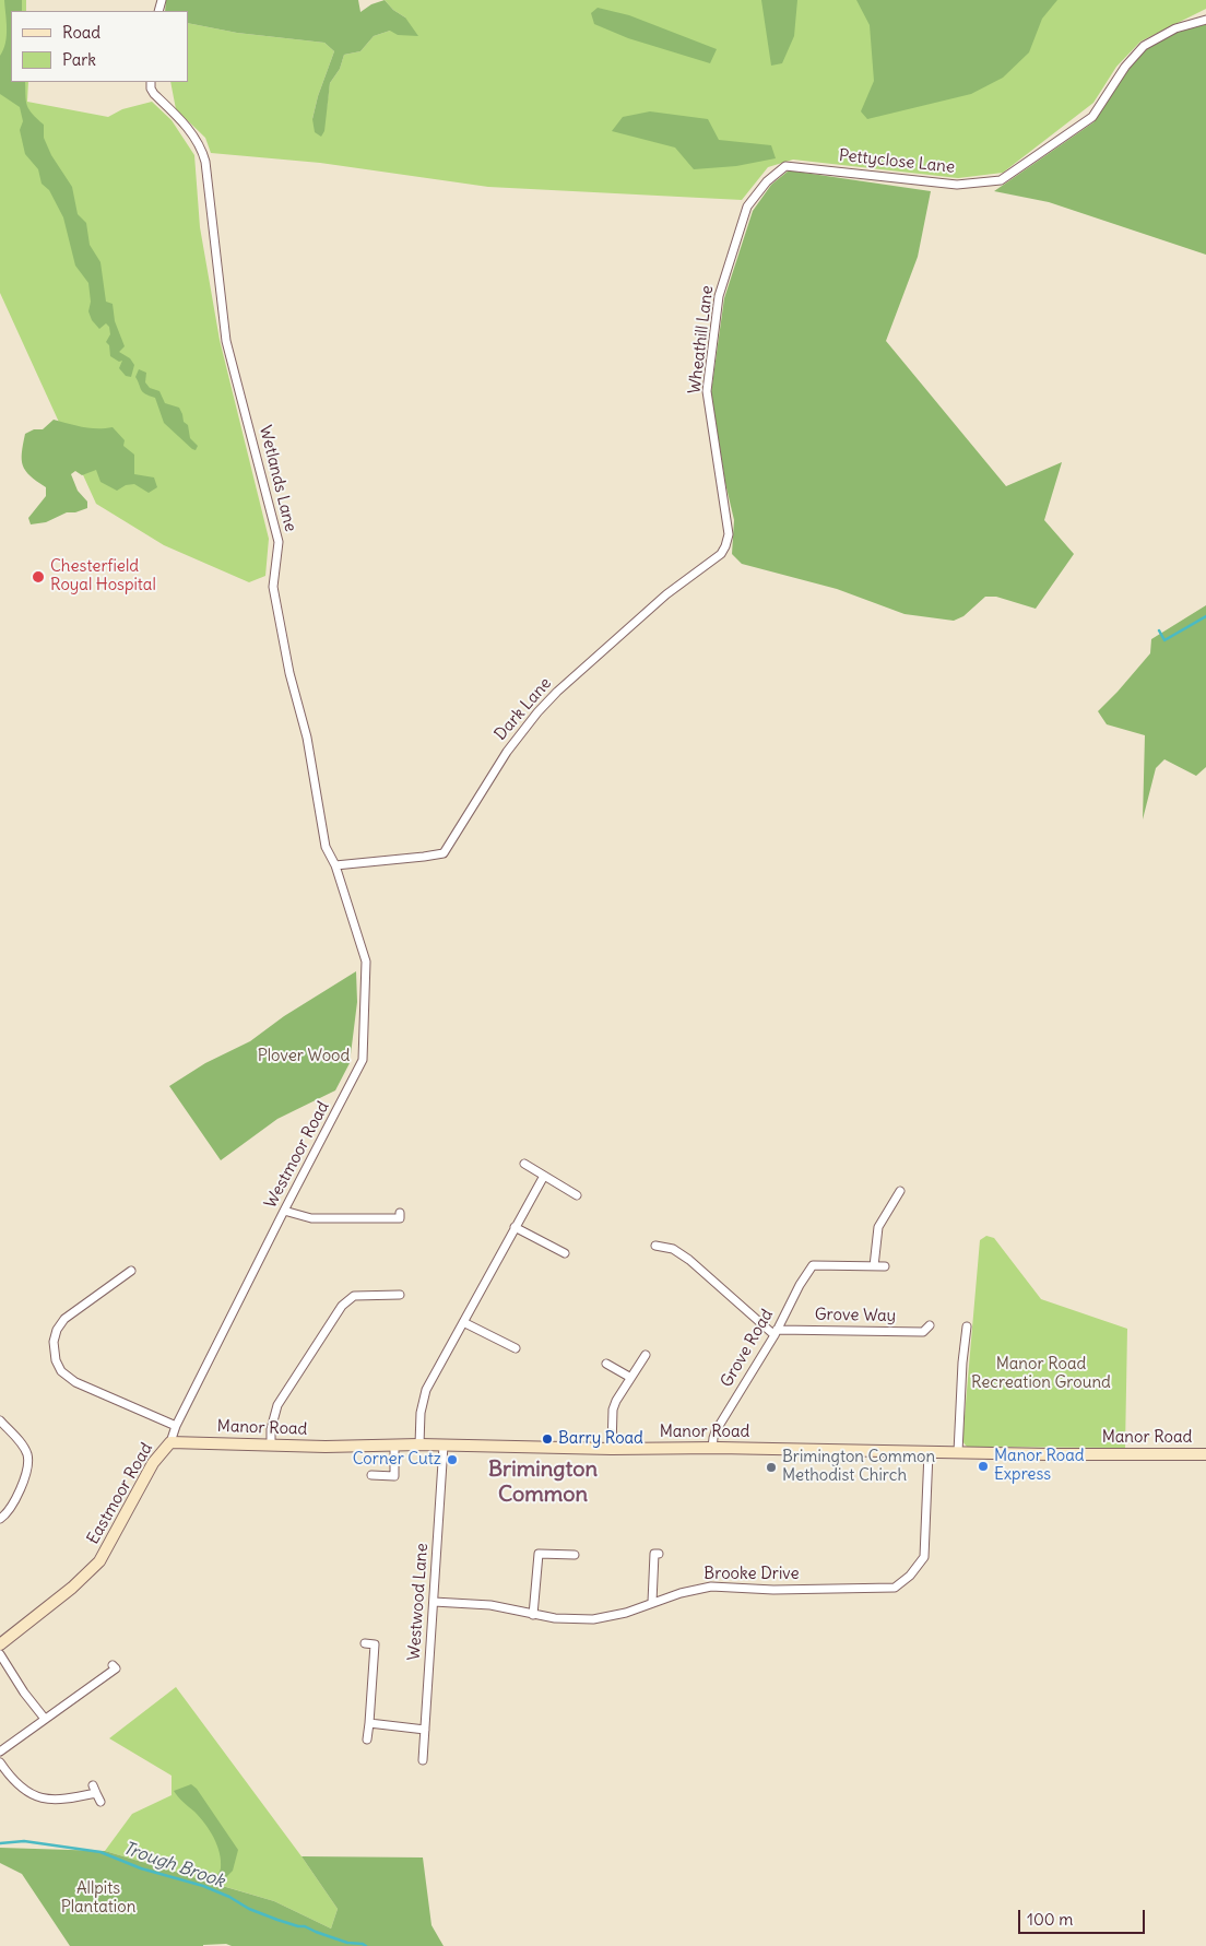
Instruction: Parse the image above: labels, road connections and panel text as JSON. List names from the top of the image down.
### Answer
{
  "streets": {
    "street": [
      "Pettyclose Lane",
      "Wheathill Lane",
      "Wetlands Lane",
      "Dark Lane",
      "Westmoor Road",
      "Grove Way",
      "Grove Road",
      "Manor Road",
      "Eastmoor Road",
      "Brooke Drive",
      "Westwood Lane"
    ]
  },
  "crossings": [
    ["Pettyclose Lane", "Wheathill Lane"],
    ["Wheathill Lane", "Dark Lane"],
    ["Wetlands Lane", "Dark Lane"],
    ["Wetlands Lane", "Westmoor Road"],
    ["Dark Lane", "Westmoor Road"],
    ["Westmoor Road", "Manor Road"],
    ["Westmoor Road", "Eastmoor Road"],
    ["Grove Way", "Grove Road"],
    ["Grove Road", "Manor Road"],
    ["Manor Road", "Eastmoor Road"],
    ["Manor Road", "Brooke Drive"],
    ["Manor Road", "Westwood Lane"],
    ["Brooke Drive", "Westwood Lane"]
  ],
  "districts": ["Brimington Common"],
  "water": ["Trough Brook"],
  "parks": ["Plover Wood", "Manor Road Recreation Ground", "Allpits Plantation"],
  "places": [
    "Chesterfield Royal Hospital",
    "Barry Road",
    "Corner Cutz",
    "Manor Road Express",
    "Brimington Common Methodist Chirch"
  ],
  "legend": ["Road", "Park"],
  "scale_bar": "100 m"
}
